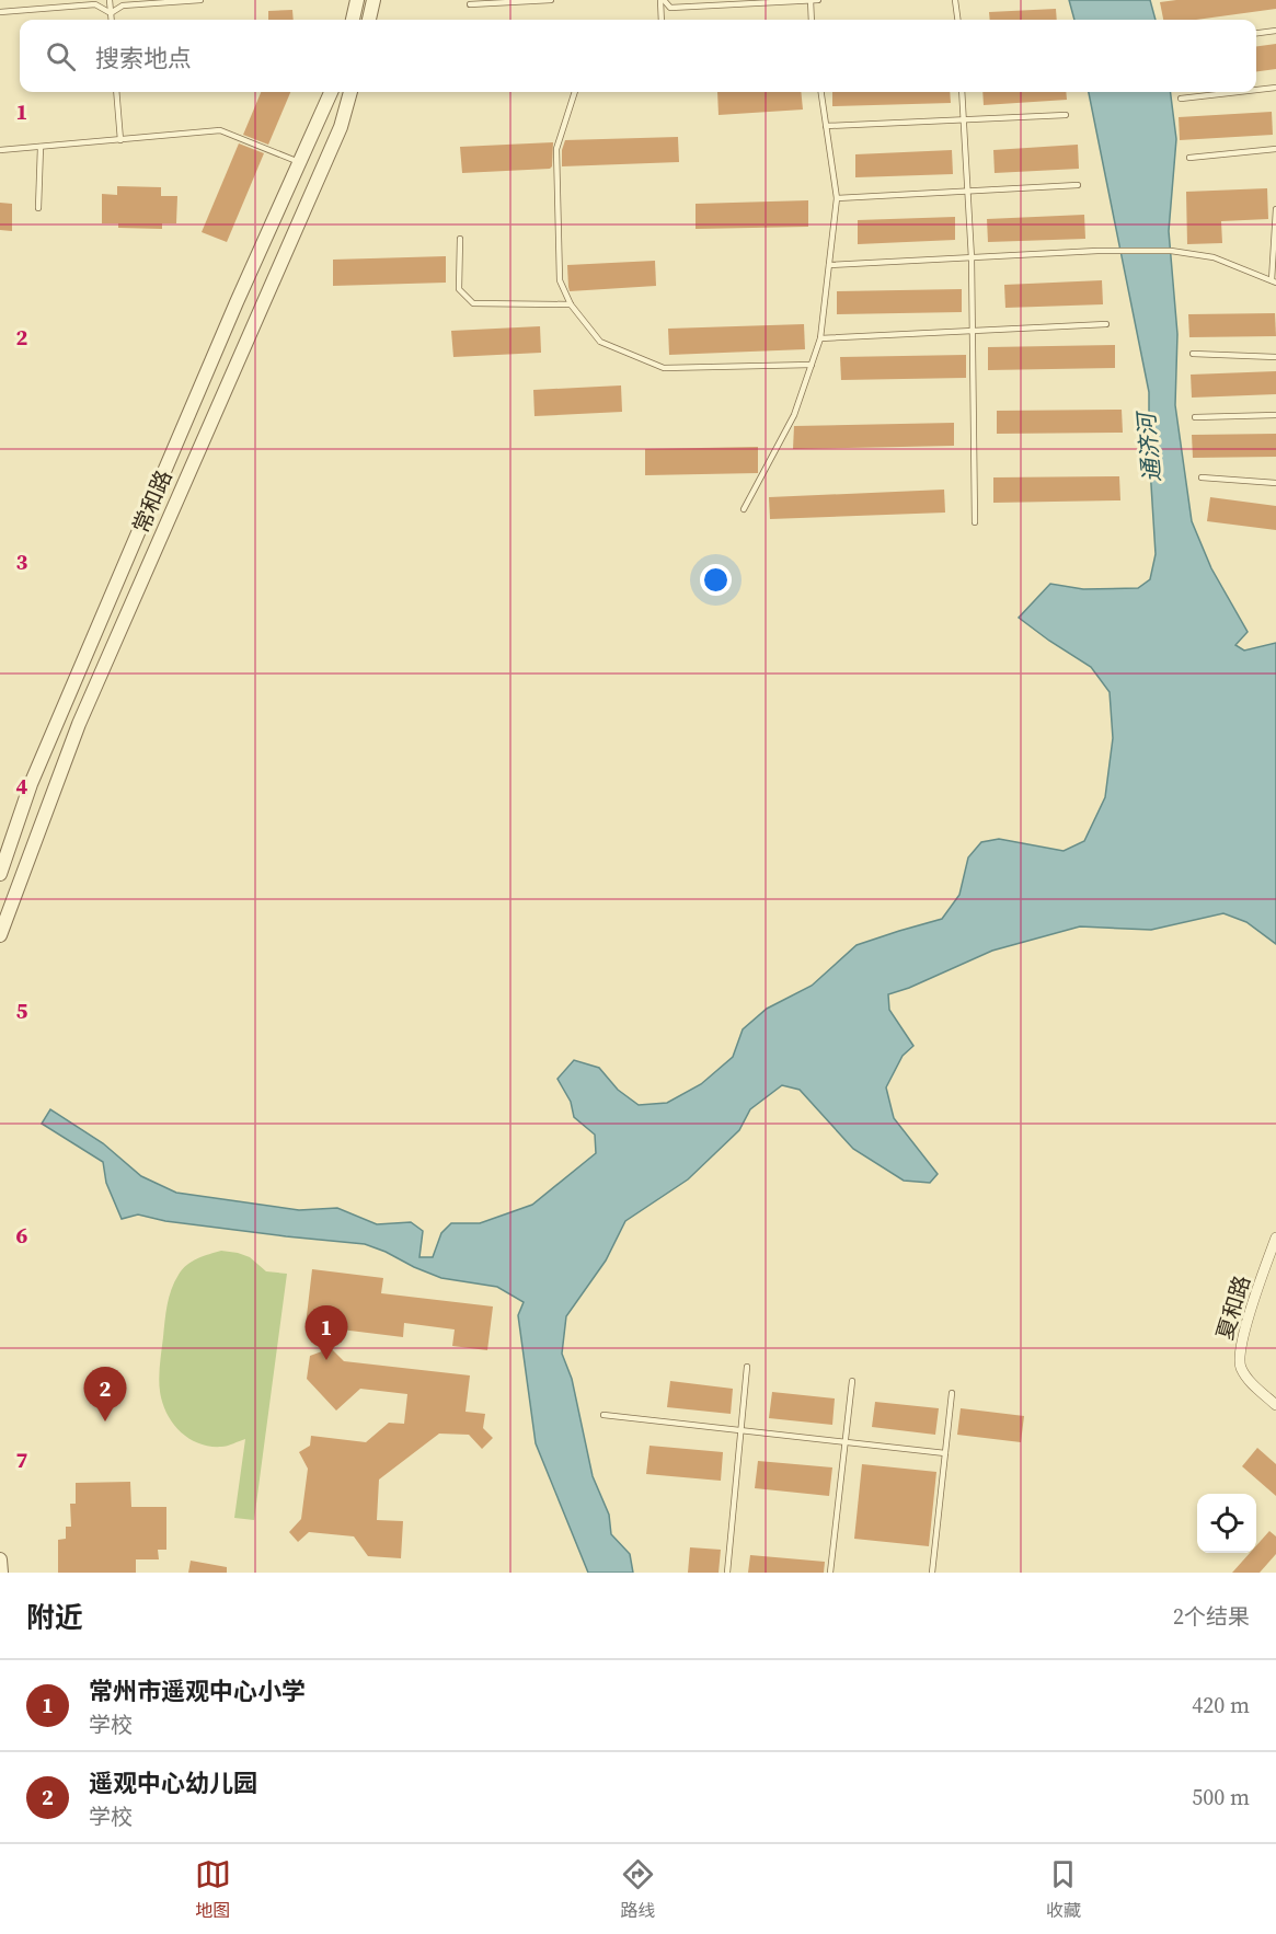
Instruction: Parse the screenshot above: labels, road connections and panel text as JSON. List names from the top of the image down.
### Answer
{
  "streets": {
    "street": ["常和路", "夏和路"]
  },
  "water": ["通济河"],
  "page": {
    "search": "搜索地点",
    "pins": ["1", "2"],
    "heading": ["附近", "2个结果"],
    "list": [
      {
        "mark": "1",
        "name": "常州市遥观中心小学",
        "note": "学校",
        "value": "420 m"
      },
      {
        "mark": "2",
        "name": "遥观中心幼儿园",
        "note": "学校",
        "value": "500 m"
      }
    ],
    "nav": ["地图", "路线", "收藏"]
  },
  "grid": {
    "rows": [
      "1",
      "2",
      "3",
      "4",
      "5",
      "6",
      "7"
    ]
  }
}
